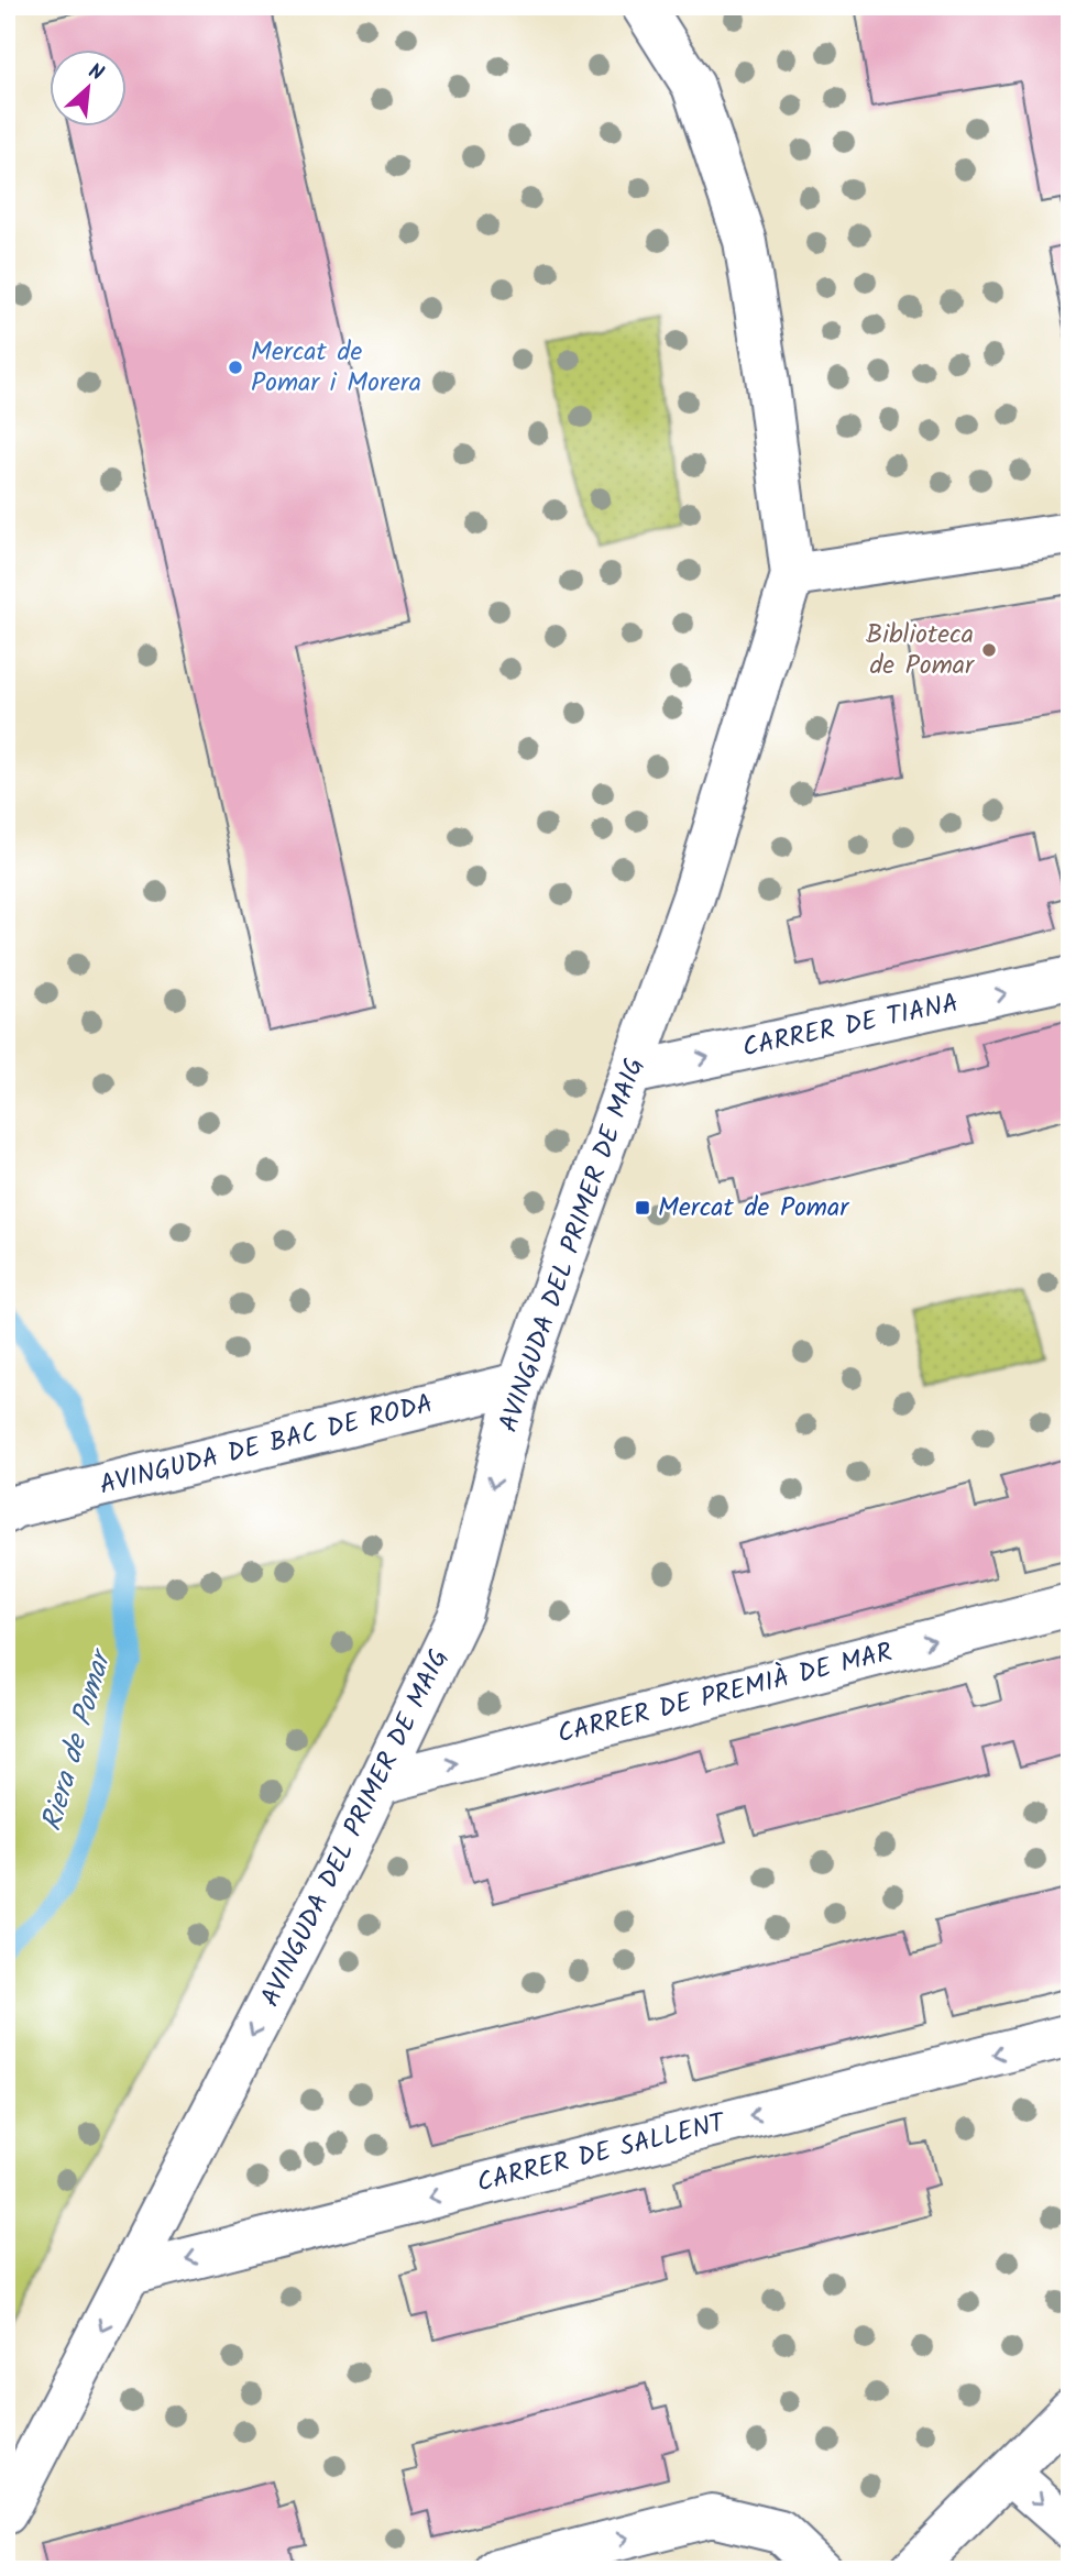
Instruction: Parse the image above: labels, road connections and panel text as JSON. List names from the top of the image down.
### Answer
{
  "streets": {
    "street": [
      "CARRER DE TIANA",
      "AVINGUDA DEL PRIMER DE MAIG",
      "AVINGUDA DE BAC DE RODA",
      "CARRER DE PREMIÀ DE MAR",
      "CARRER DE SALLENT"
    ]
  },
  "crossings": [
    ["CARRER DE TIANA", "AVINGUDA DEL PRIMER DE MAIG"],
    ["AVINGUDA DEL PRIMER DE MAIG", "AVINGUDA DE BAC DE RODA"],
    ["AVINGUDA DEL PRIMER DE MAIG", "CARRER DE PREMIÀ DE MAR"],
    ["AVINGUDA DEL PRIMER DE MAIG", "CARRER DE SALLENT"]
  ],
  "one_way": [
    "CARRER DE TIANA",
    "AVINGUDA DEL PRIMER DE MAIG",
    "CARRER DE PREMIÀ DE MAR",
    "CARRER DE SALLENT"
  ],
  "water": ["Riera de Pomar"],
  "places": {
    "other": ["Mercat de Pomar i Morera", "Biblioteca de Pomar"],
    "transit": ["Mercat de Pomar"]
  },
  "north": "top right"
}
